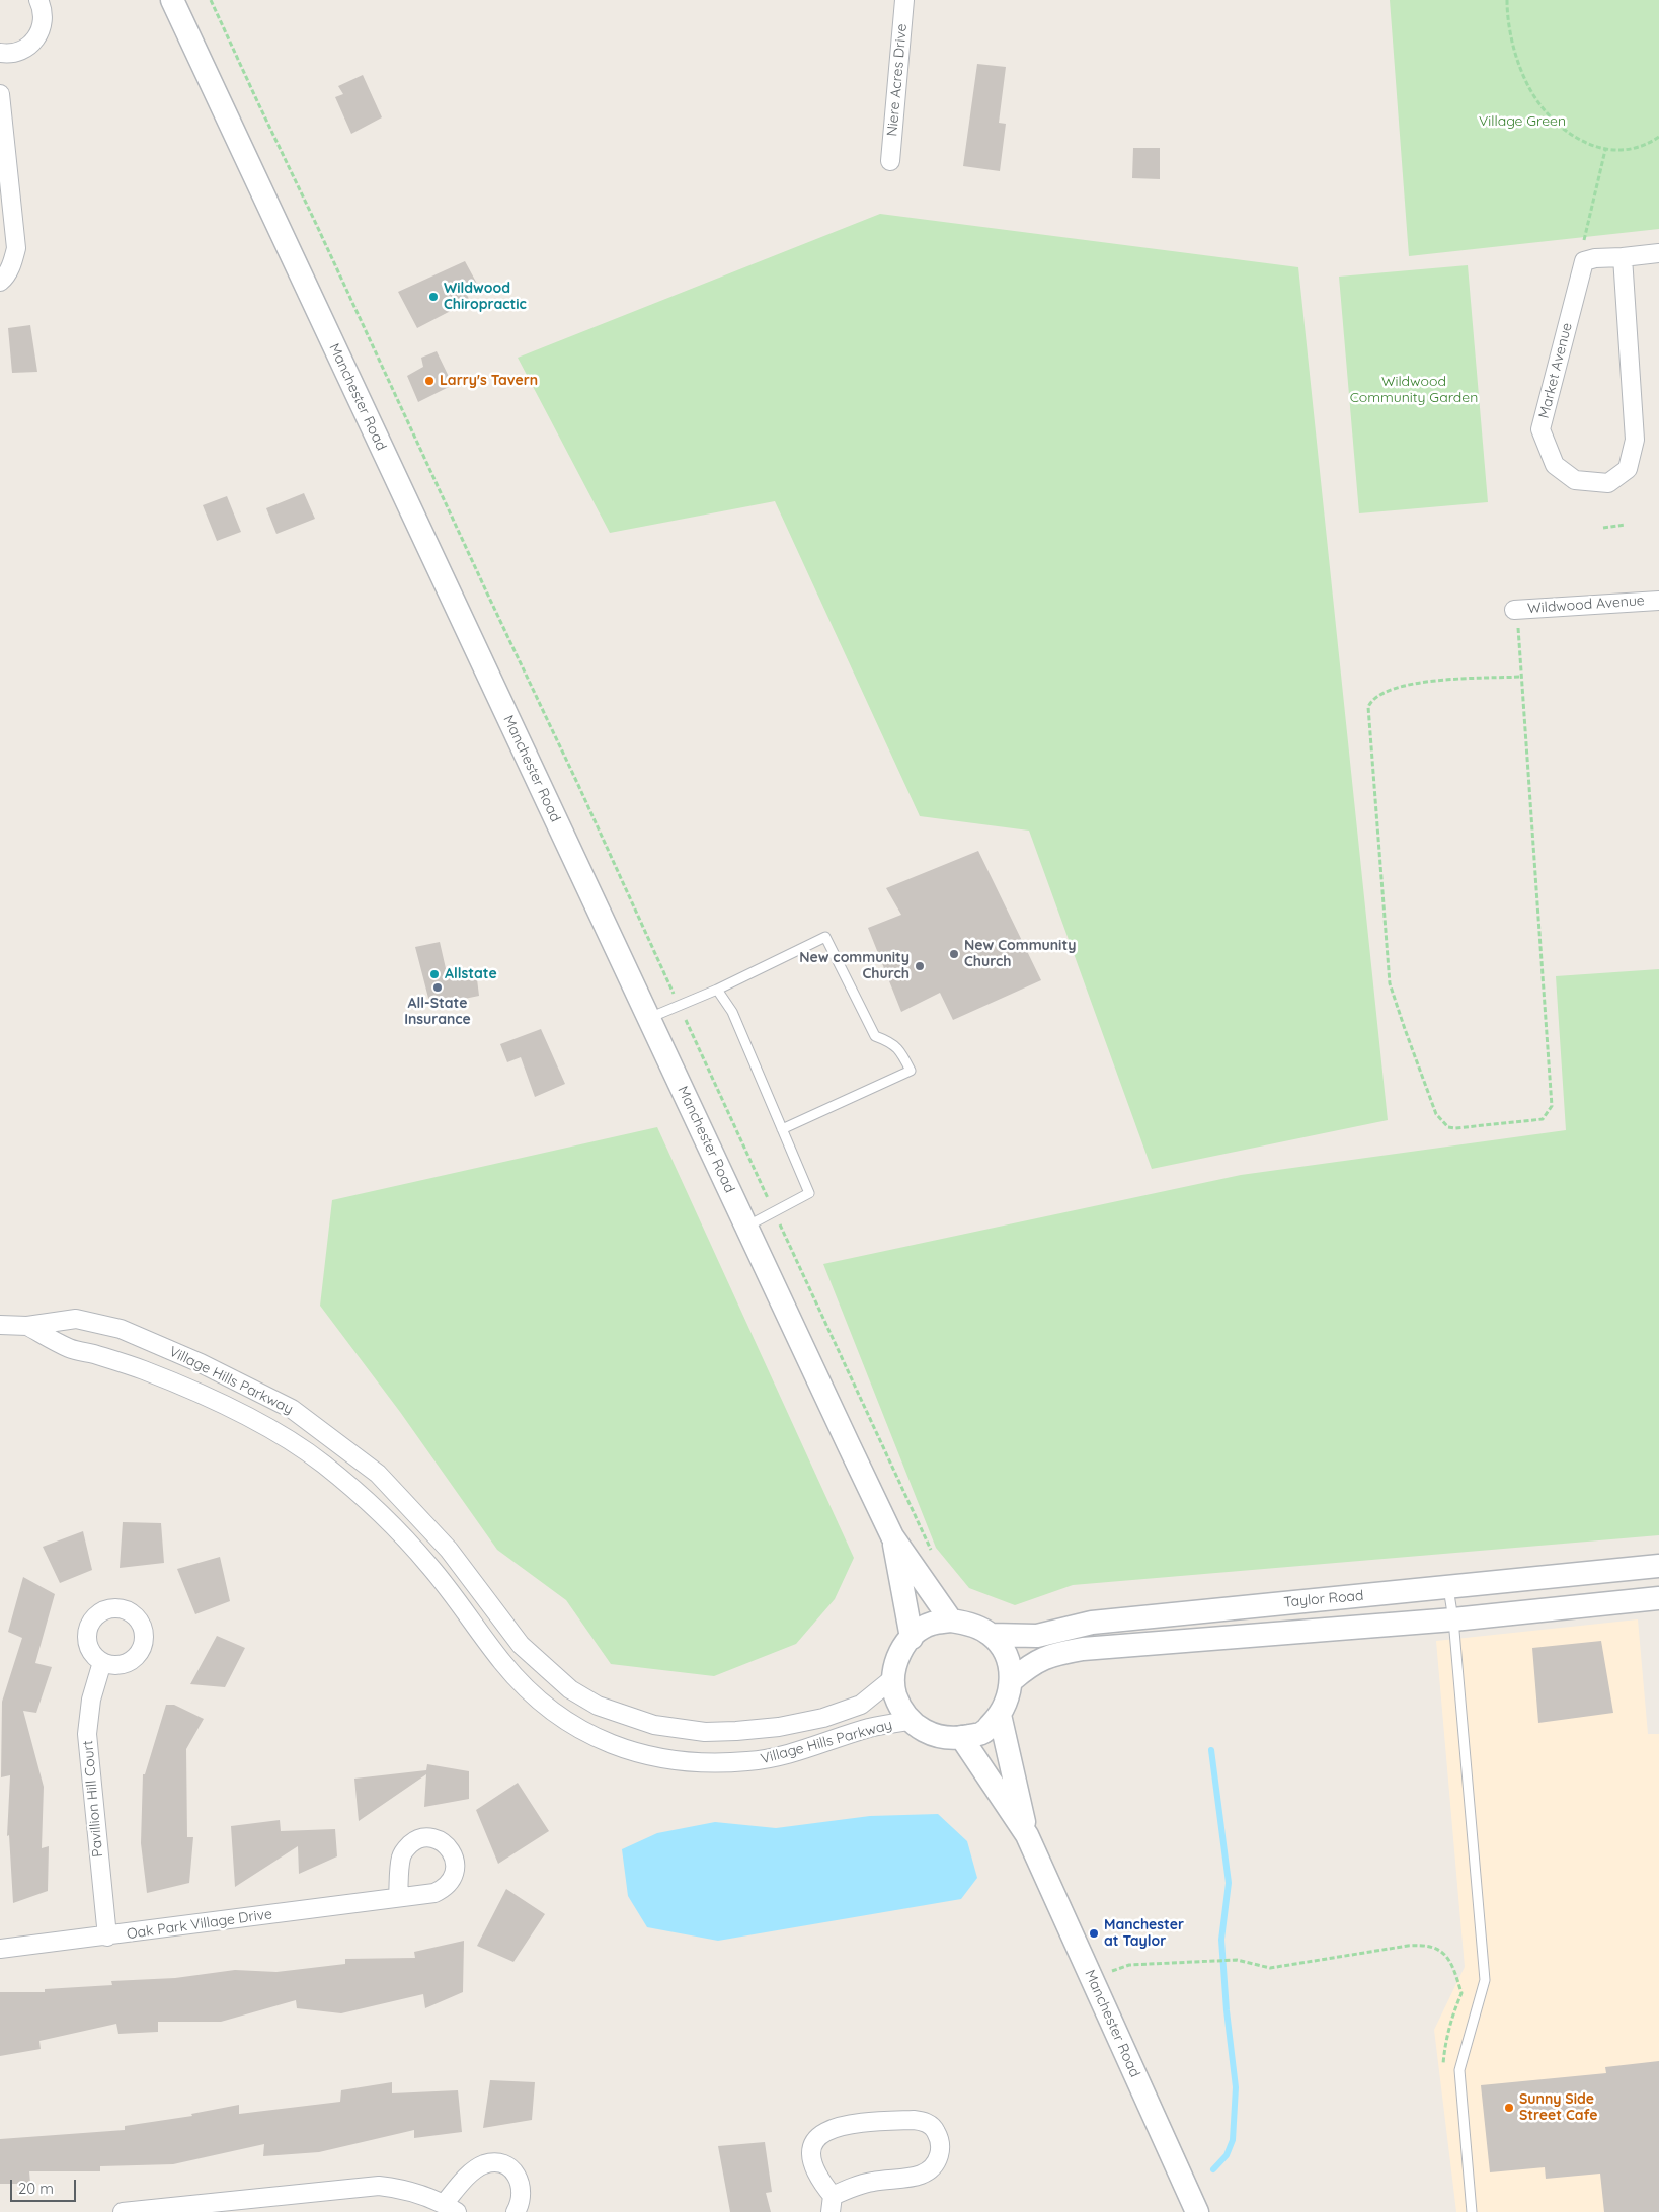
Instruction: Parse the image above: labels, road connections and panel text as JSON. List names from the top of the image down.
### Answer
{
  "streets": {
    "street": [
      "Niere Acres Drive",
      "Market Avenue",
      "Manchester Road",
      "Wildwood Avenue",
      "Village Hills Parkway",
      "Taylor Road",
      "Pavillion Hill Court",
      "Oak Park Village Drive"
    ]
  },
  "crossings": [
    ["Manchester Road", "Village Hills Parkway"],
    ["Manchester Road", "Taylor Road"],
    ["Village Hills Parkway", "Taylor Road"],
    ["Pavillion Hill Court", "Oak Park Village Drive"]
  ],
  "parks": ["Village Green", "Wildwood Community Garden"],
  "places": [
    "Wildwood Chiropractic",
    "Larry's Tavern",
    "New Community Church",
    "New community Church",
    "Allstate",
    "All-State Insurance",
    "Manchester at Taylor",
    "Sunny Side Street Cafe"
  ],
  "scale_bar": "20 m"
}
